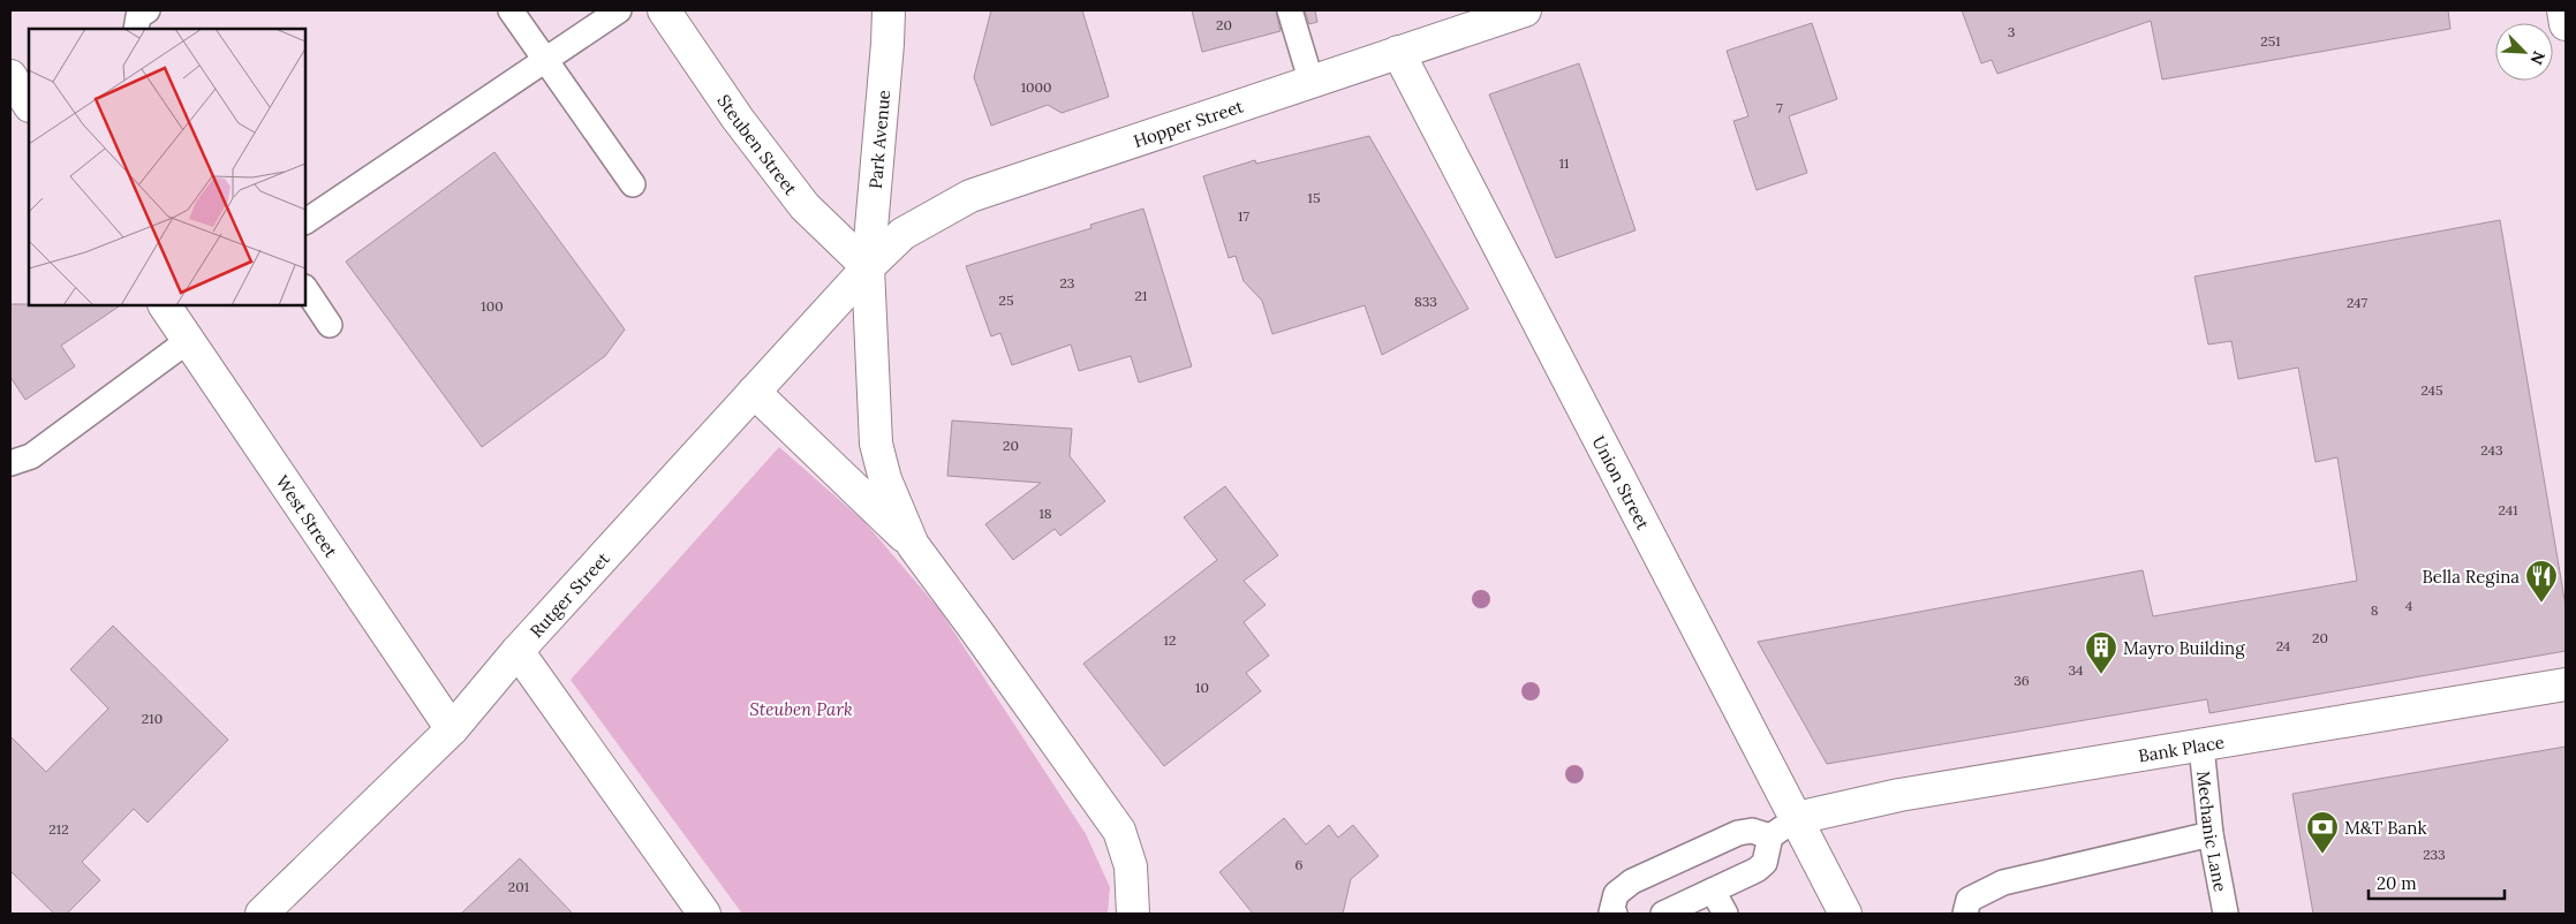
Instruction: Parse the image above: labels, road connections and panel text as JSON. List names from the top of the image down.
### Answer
{
  "streets": {
    "street": [
      "Hopper Street",
      "Park Avenue",
      "Steuben Street",
      "Union Street",
      "West Street",
      "Rutger Street",
      "Bank Place"
    ],
    "lane": ["Mechanic Lane"]
  },
  "crossings": [
    ["Hopper Street", "Park Avenue"],
    ["Hopper Street", "Steuben Street"],
    ["Hopper Street", "Union Street"],
    ["Hopper Street", "Rutger Street"],
    ["Park Avenue", "Steuben Street"],
    ["Park Avenue", "Rutger Street"],
    ["Steuben Street", "Rutger Street"],
    ["Union Street", "Bank Place"],
    ["West Street", "Rutger Street"],
    ["Bank Place", "Mechanic Lane"]
  ],
  "parks": ["Steuben Park"],
  "places": {
    "restaurant": ["Bella Regina"],
    "building": ["Mayro Building"],
    "bank": ["M&T Bank"]
  },
  "house_numbers": [
    "20",
    "3",
    "251",
    "1000",
    "7",
    "11",
    "15",
    "17",
    "23",
    "21",
    "25",
    "833",
    "247",
    "100",
    "245",
    "20",
    "243",
    "241",
    "18",
    "4",
    "8",
    "20",
    "12",
    "24",
    "34",
    "36",
    "10",
    "210",
    "212",
    "233",
    "6",
    "201"
  ],
  "scale_bar": "20 m",
  "north": "bottom right"
}
